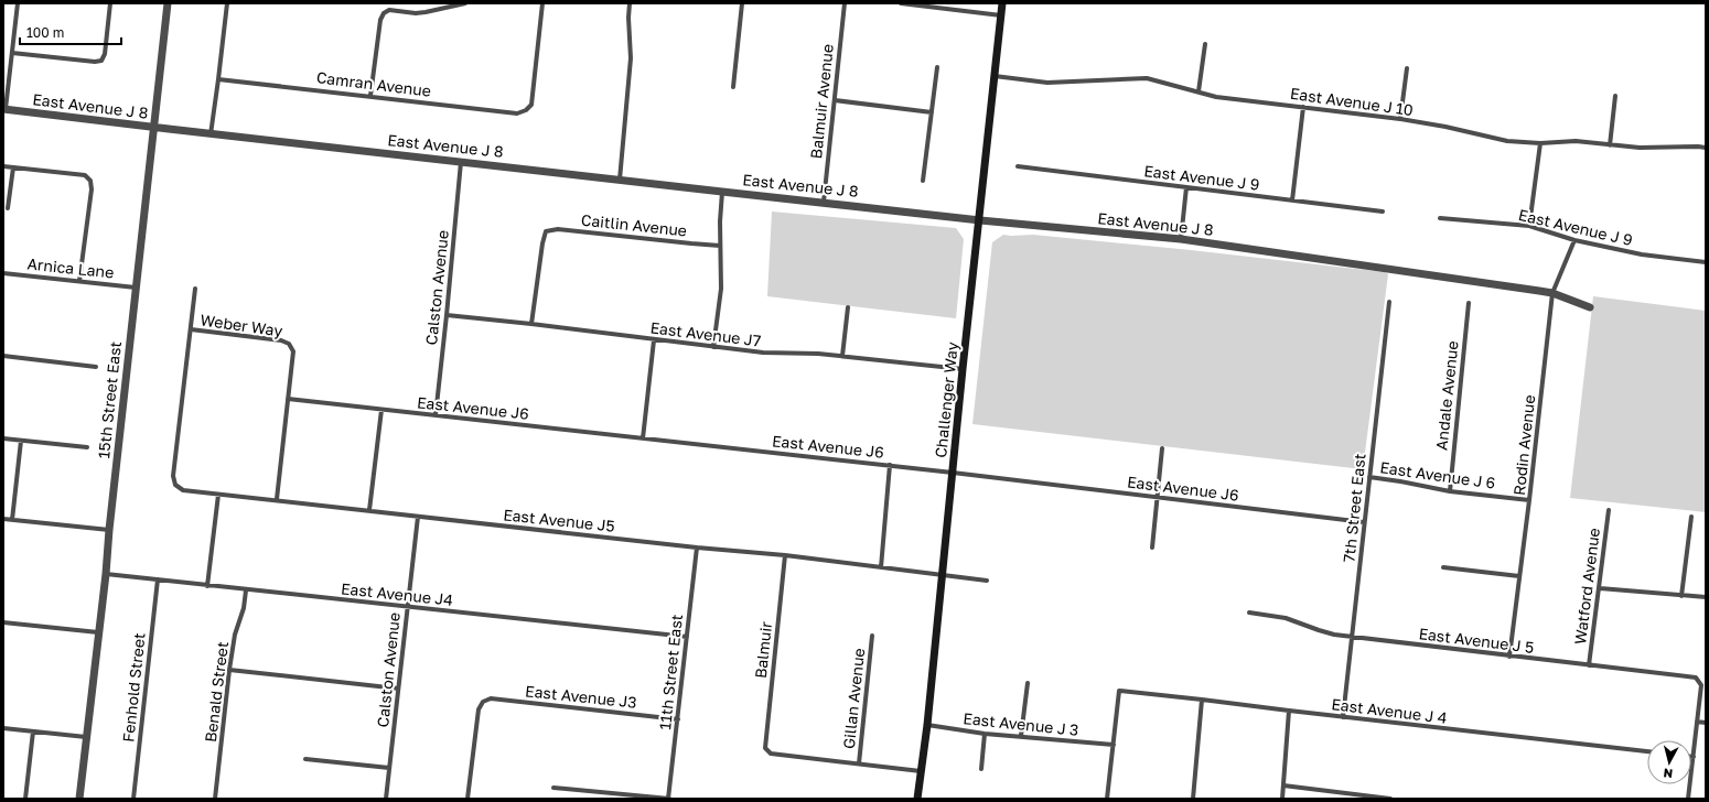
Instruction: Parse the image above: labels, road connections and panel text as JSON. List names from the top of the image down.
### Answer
{
  "streets": {
    "main road": ["Challenger Way"],
    "street": [
      "Camran Avenue",
      "Balmuir Avenue",
      "East Avenue J 10",
      "East Avenue J 8",
      "East Avenue J 9",
      "Caitlin Avenue",
      "Arnica Lane",
      "Calston Avenue",
      "Weber Way",
      "East Avenue J7",
      "Andale Avenue",
      "15th Street East",
      "East Avenue J6",
      "Rodin Avenue",
      "East Avenue J 6",
      "7th Street East",
      "East Avenue J5",
      "Watford Avenue",
      "East Avenue J4",
      "East Avenue J 5",
      "Balmuir",
      "11th Street East",
      "Fenhold Street",
      "Benald Street",
      "East Avenue J3",
      "Gillan Avenue",
      "East Avenue J 4",
      "East Avenue J 3"
    ]
  },
  "crossings": [
    ["Balmuir Avenue", "East Avenue J 8"],
    ["East Avenue J 10", "Challenger Way"],
    ["East Avenue J 8", "Calston Avenue"],
    ["East Avenue J 8", "15th Street East"],
    ["East Avenue J 8", "Challenger Way"],
    ["East Avenue J 8", "Rodin Avenue"],
    ["East Avenue J 9", "Rodin Avenue"],
    ["Caitlin Avenue", "East Avenue J7"],
    ["Arnica Lane", "15th Street East"],
    ["Calston Avenue", "East Avenue J7"],
    ["Calston Avenue", "East Avenue J6"],
    ["Calston Avenue", "East Avenue J5"],
    ["Calston Avenue", "East Avenue J4"],
    ["Weber Way", "East Avenue J6"],
    ["Weber Way", "East Avenue J5"],
    ["East Avenue J7", "Challenger Way"],
    ["Andale Avenue", "East Avenue J 6"],
    ["15th Street East", "East Avenue J4"],
    ["Challenger Way", "East Avenue J6"],
    ["Challenger Way", "East Avenue J5"],
    ["Challenger Way", "East Avenue J 3"],
    ["East Avenue J6", "7th Street East"],
    ["Rodin Avenue", "East Avenue J 6"],
    ["Rodin Avenue", "East Avenue J 5"],
    ["East Avenue J 6", "7th Street East"],
    ["7th Street East", "East Avenue J 5"],
    ["7th Street East", "East Avenue J 4"],
    ["East Avenue J5", "Balmuir"],
    ["East Avenue J5", "11th Street East"],
    ["Watford Avenue", "East Avenue J 5"],
    ["East Avenue J4", "11th Street East"],
    ["East Avenue J4", "Fenhold Street"],
    ["East Avenue J4", "Benald Street"],
    ["Balmuir", "Gillan Avenue"],
    ["11th Street East", "East Avenue J3"],
    ["East Avenue J 4", "East Avenue J 3"]
  ],
  "scale_bar": "100 m",
  "north": "bottom"
}
